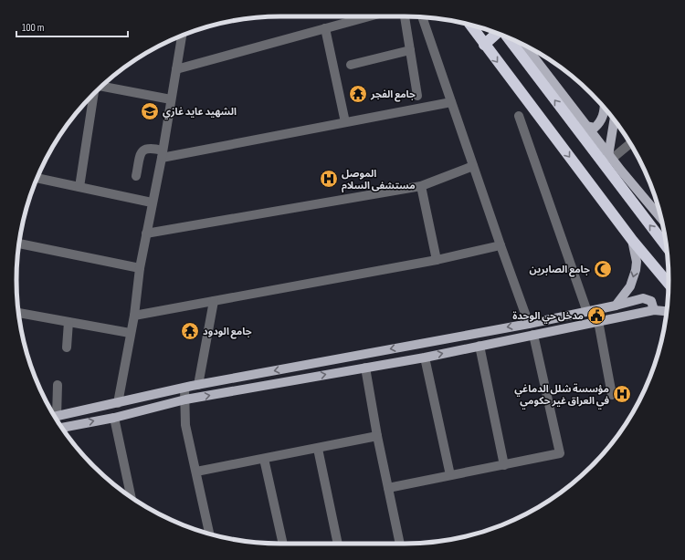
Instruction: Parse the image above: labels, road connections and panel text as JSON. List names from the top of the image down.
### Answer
{
  "places": {
    "temple": ["جامع الفجر", "جامع الودود"],
    "school or university": ["الشهيد عايد غازي"],
    "hospital": ["الموصل مستشفى السلام", "مؤسسة شلل الدماغي في العراق غير حكومي"],
    "mosque": ["جامع الصابرين"],
    "public building": ["مدخل حي الوحدة"]
  },
  "scale_bar": "100 m"
}
